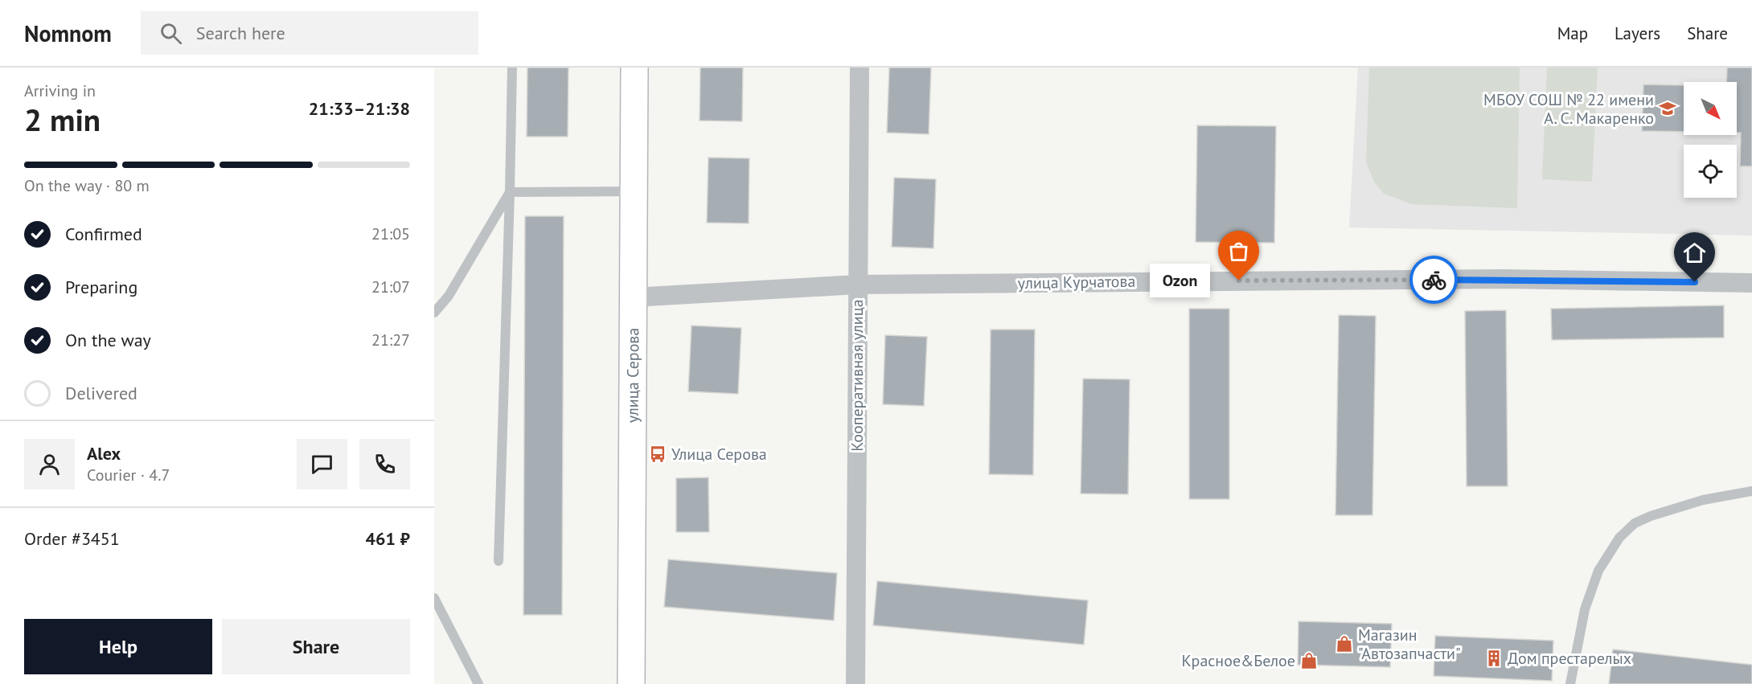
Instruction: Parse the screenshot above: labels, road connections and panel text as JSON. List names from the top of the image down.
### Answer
{
  "streets": {
    "main road": ["улица Серова"],
    "street": ["улица Курчатова", "Кооперативная улица"]
  },
  "crossings": [
    ["улица Курчатова", "улица Серова"],
    ["улица Курчатова", "Кооперативная улица"]
  ],
  "places": {
    "school or university": ["МБОУ СОШ № 22 имени А. С. Макаренко"],
    "other": ["Ozon"],
    "bus stop": ["Улица Серова"],
    "shop": ["Магазин \"Автозапчасти\"", "Красное&Белое"],
    "building": ["Дом престарелых"]
  },
  "north": "bottom right",
  "page": {
    "header": "Nomnom",
    "search": "Search here",
    "nav": ["Map", "Layers", "Share"],
    "heading": ["2 min", "Arriving in", "21:33–21:38"],
    "panel": [
      "Alex",
      "Courier · 4.7",
      "Order #3451",
      "461 ₽"
    ],
    "bar": "On the way · 80 m",
    "list": [
      ["Confirmed", "21:05"],
      ["Preparing", "21:07"],
      ["On the way", "21:27"],
      "Delivered"
    ],
    "bubble": "Ozon",
    "buttons": ["Help", "Share"]
  }
}
